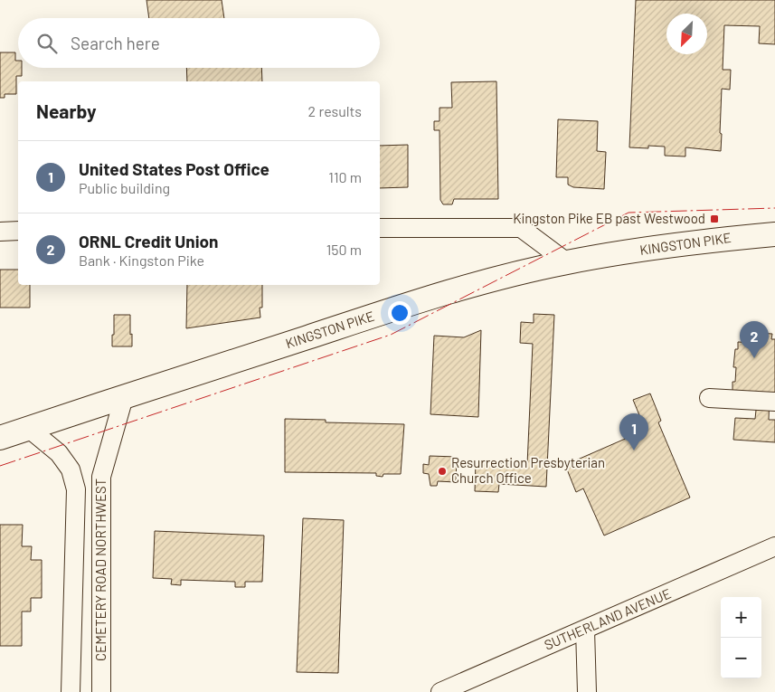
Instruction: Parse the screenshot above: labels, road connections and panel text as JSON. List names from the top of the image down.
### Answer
{
  "streets": {
    "main road": ["KINGSTON PIKE"],
    "street": ["CEMETERY ROAD NORTHWEST", "SUTHERLAND AVENUE"]
  },
  "crossings": [
    ["KINGSTON PIKE", "CEMETERY ROAD NORTHWEST"]
  ],
  "places": {
    "transit": ["Kingston Pike EB past Westwood"],
    "other": ["Resurrection Presbyterian Church Office"]
  },
  "north": "bottom left",
  "page": {
    "search": "Search here",
    "heading": ["Nearby", "2 results"],
    "list": [
      {
        "mark": "1",
        "name": "United States Post Office",
        "note": "Public building",
        "value": "110 m"
      },
      {
        "mark": "2",
        "name": "ORNL Credit Union",
        "note": "Bank · Kingston Pike",
        "value": "150 m"
      }
    ],
    "pins": ["2", "1"],
    "map_buttons": ["+", "−"]
  }
}
